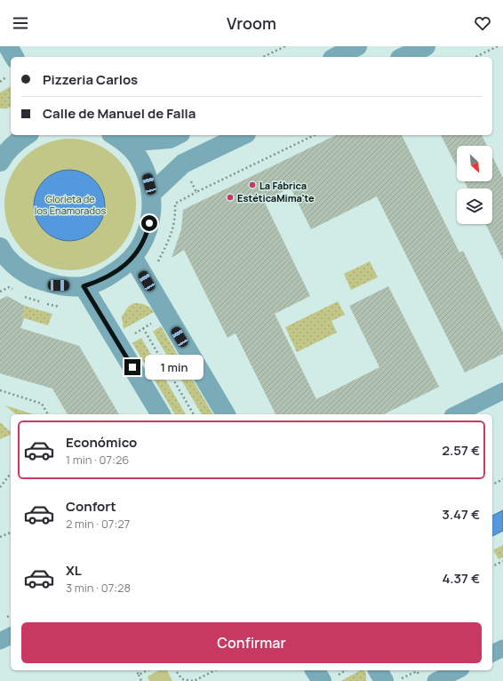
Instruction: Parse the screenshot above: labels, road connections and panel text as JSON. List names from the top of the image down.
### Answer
{
  "parks": ["Glorieta de los Enamorados"],
  "places": ["La Fábrica", "EstéticaMima'te"],
  "north": "bottom right",
  "page": {
    "header": "Vroom",
    "banner": ["Pizzeria Carlos", "Calle de Manuel de Falla"],
    "bubble": "1 min",
    "list": [
      {
        "name": "Económico",
        "note": "1 min · 07:26",
        "value": "2.57 €"
      },
      {
        "name": "Confort",
        "note": "2 min · 07:27",
        "value": "3.47 €"
      },
      {
        "name": "XL",
        "note": "3 min · 07:28",
        "value": "4.37 €"
      }
    ],
    "buttons": "Confirmar"
  }
}
